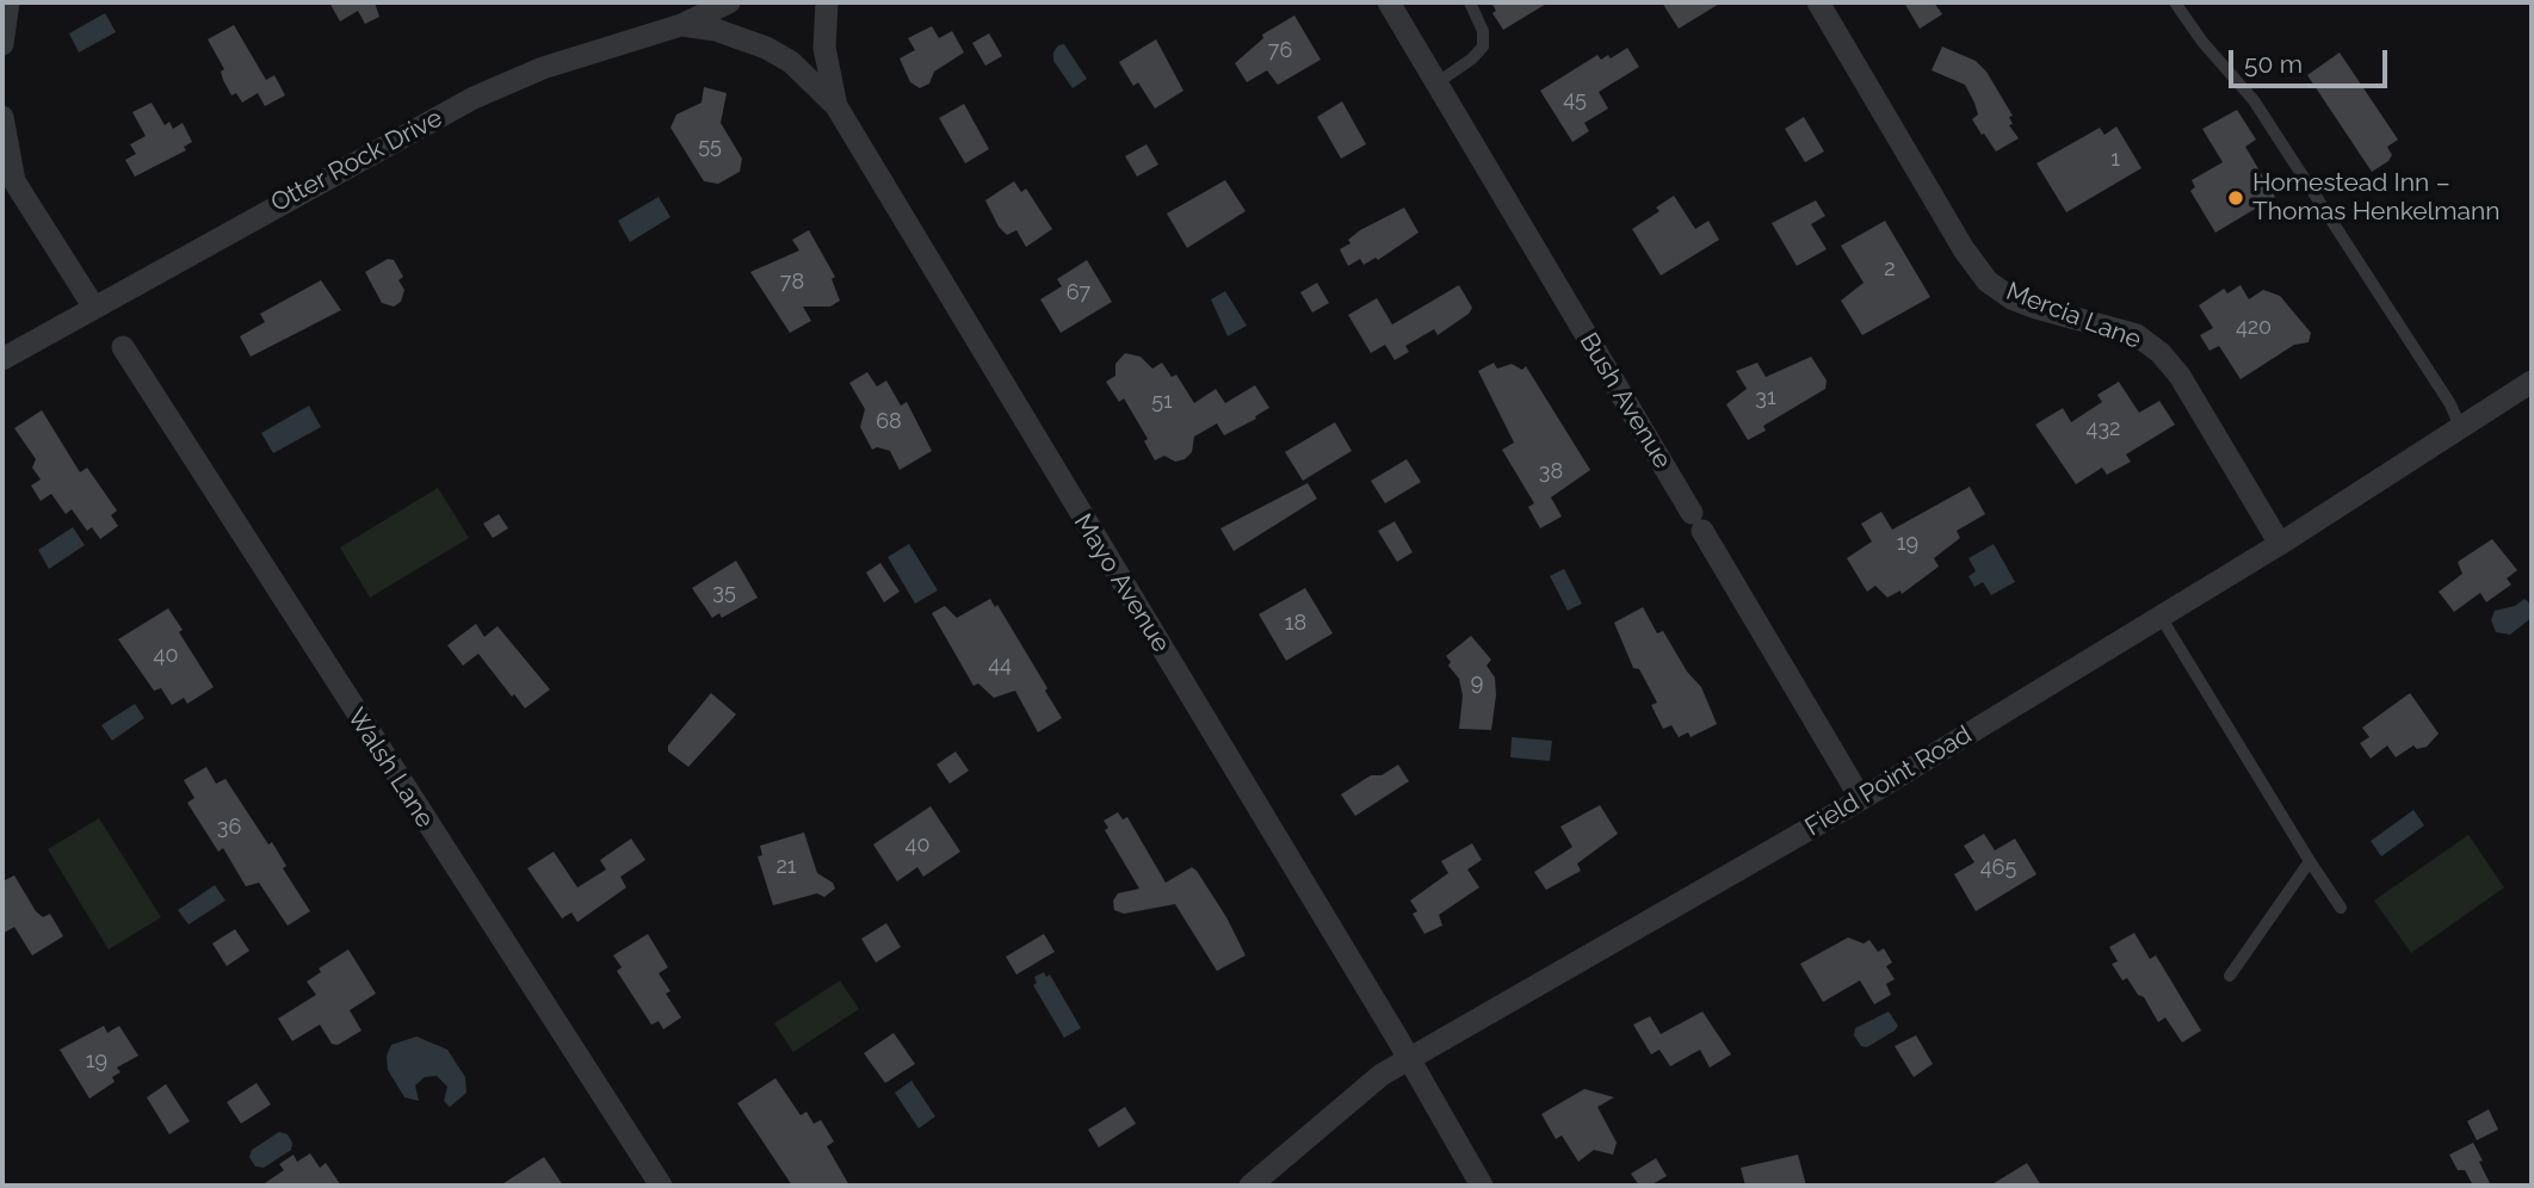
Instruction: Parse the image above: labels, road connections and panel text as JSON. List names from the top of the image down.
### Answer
{
  "streets": {
    "street": [
      "Otter Rock Drive",
      "Mercia Lane",
      "Bush Avenue",
      "Mayo Avenue",
      "Walsh Lane",
      "Field Point Road"
    ]
  },
  "crossings": [
    ["Otter Rock Drive", "Mayo Avenue"],
    ["Mercia Lane", "Field Point Road"],
    ["Bush Avenue", "Field Point Road"],
    ["Mayo Avenue", "Field Point Road"]
  ],
  "places": ["Homestead Inn – Thomas Henkelmann"],
  "house_numbers": [
    "76",
    "45",
    "55",
    "1",
    "2",
    "78",
    "67",
    "420",
    "31",
    "51",
    "68",
    "432",
    "38",
    "19",
    "35",
    "18",
    "40",
    "44",
    "9",
    "36",
    "40",
    "21",
    "465",
    "19"
  ],
  "scale_bar": "50 m"
}
